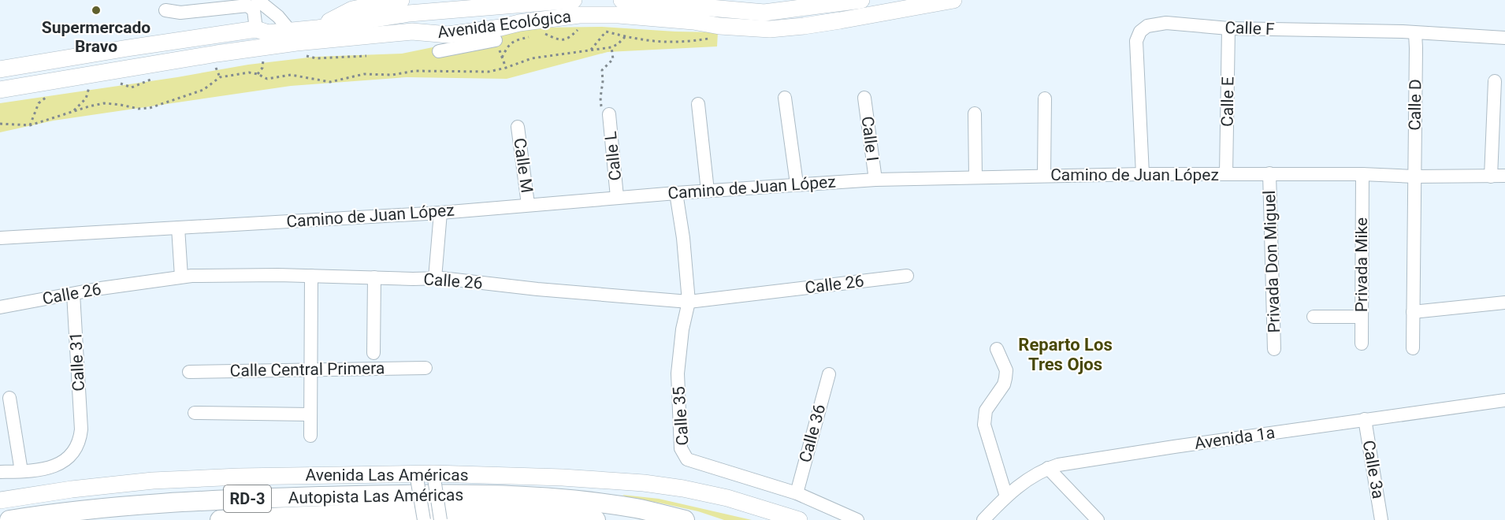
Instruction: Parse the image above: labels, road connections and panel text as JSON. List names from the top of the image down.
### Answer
{
  "streets": {
    "highway": ["Autopista Las Américas", "RD-3"],
    "main road": ["Avenida Ecológica", "Avenida Las Américas"],
    "street": [
      "Calle F",
      "Calle E",
      "Calle D",
      "Calle I",
      "Calle L",
      "Calle M",
      "Camino de Juan López",
      "Privada Don Miguel",
      "Privada Mike",
      "Calle 26",
      "Calle 31",
      "Calle Central Primera",
      "Calle 35",
      "Calle 36",
      "Avenida 1a",
      "Calle 3a"
    ]
  },
  "crossings": [
    ["Calle F", "Calle E"],
    ["Calle F", "Calle D"],
    ["Calle F", "Camino de Juan López"],
    ["Calle E", "Camino de Juan López"],
    ["Calle D", "Camino de Juan López"],
    ["Calle I", "Camino de Juan López"],
    ["Calle L", "Camino de Juan López"],
    ["Calle M", "Camino de Juan López"],
    ["Camino de Juan López", "Privada Don Miguel"],
    ["Camino de Juan López", "Privada Mike"],
    ["Camino de Juan López", "Calle 35"],
    ["Calle 26", "Calle 31"],
    ["Calle 26", "Calle 35"],
    ["Calle 35", "Calle 36"],
    ["Avenida 1a", "Calle 3a"]
  ],
  "districts": ["Reparto Los Tres Ojos"],
  "places": ["Supermercado Bravo"]
}
